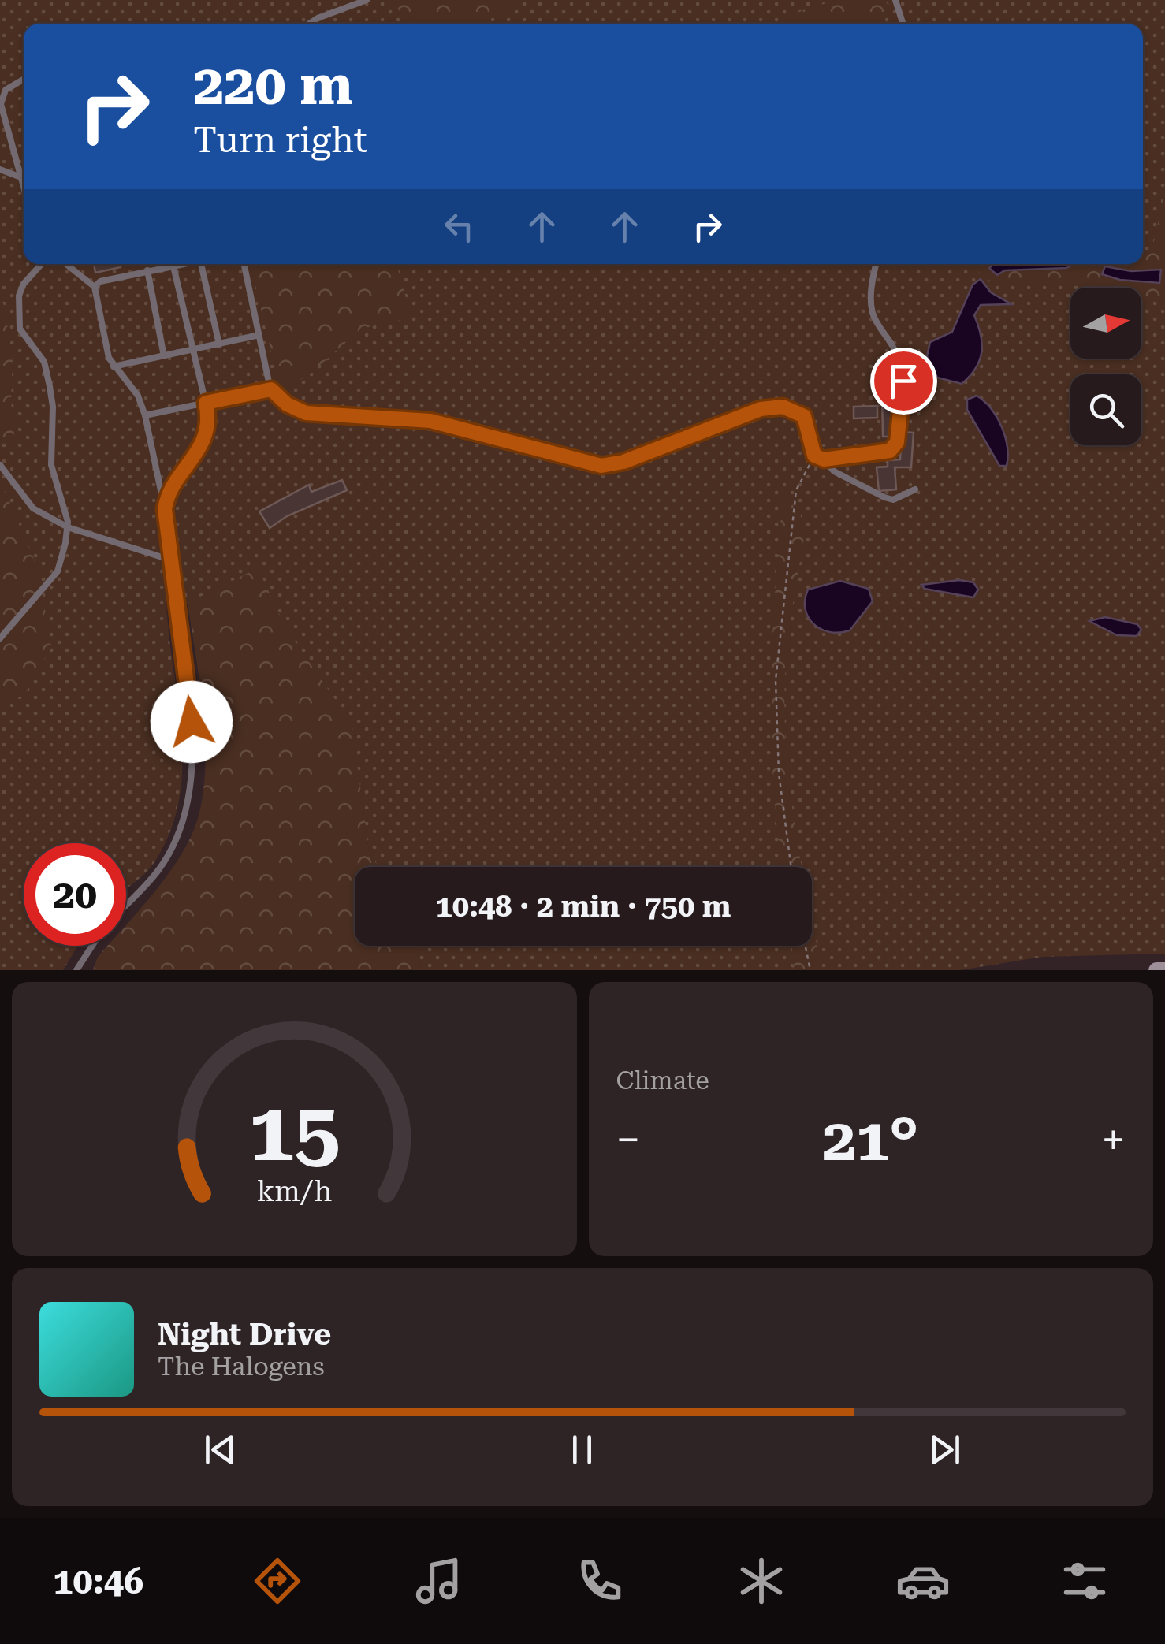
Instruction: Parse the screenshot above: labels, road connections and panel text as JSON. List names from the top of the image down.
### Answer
{
  "north": "right",
  "page": {
    "turn": ["220 m", "Turn right"],
    "limit": "20",
    "trip": "10:48 · 2 min · 750 m",
    "tile": "Climate",
    "heat": ["−", "21°", "+"],
    "song": ["Night Drive", "The Halogens"],
    "tabs": "10:46",
    "gauge": ["15", "km/h"]
  }
}
